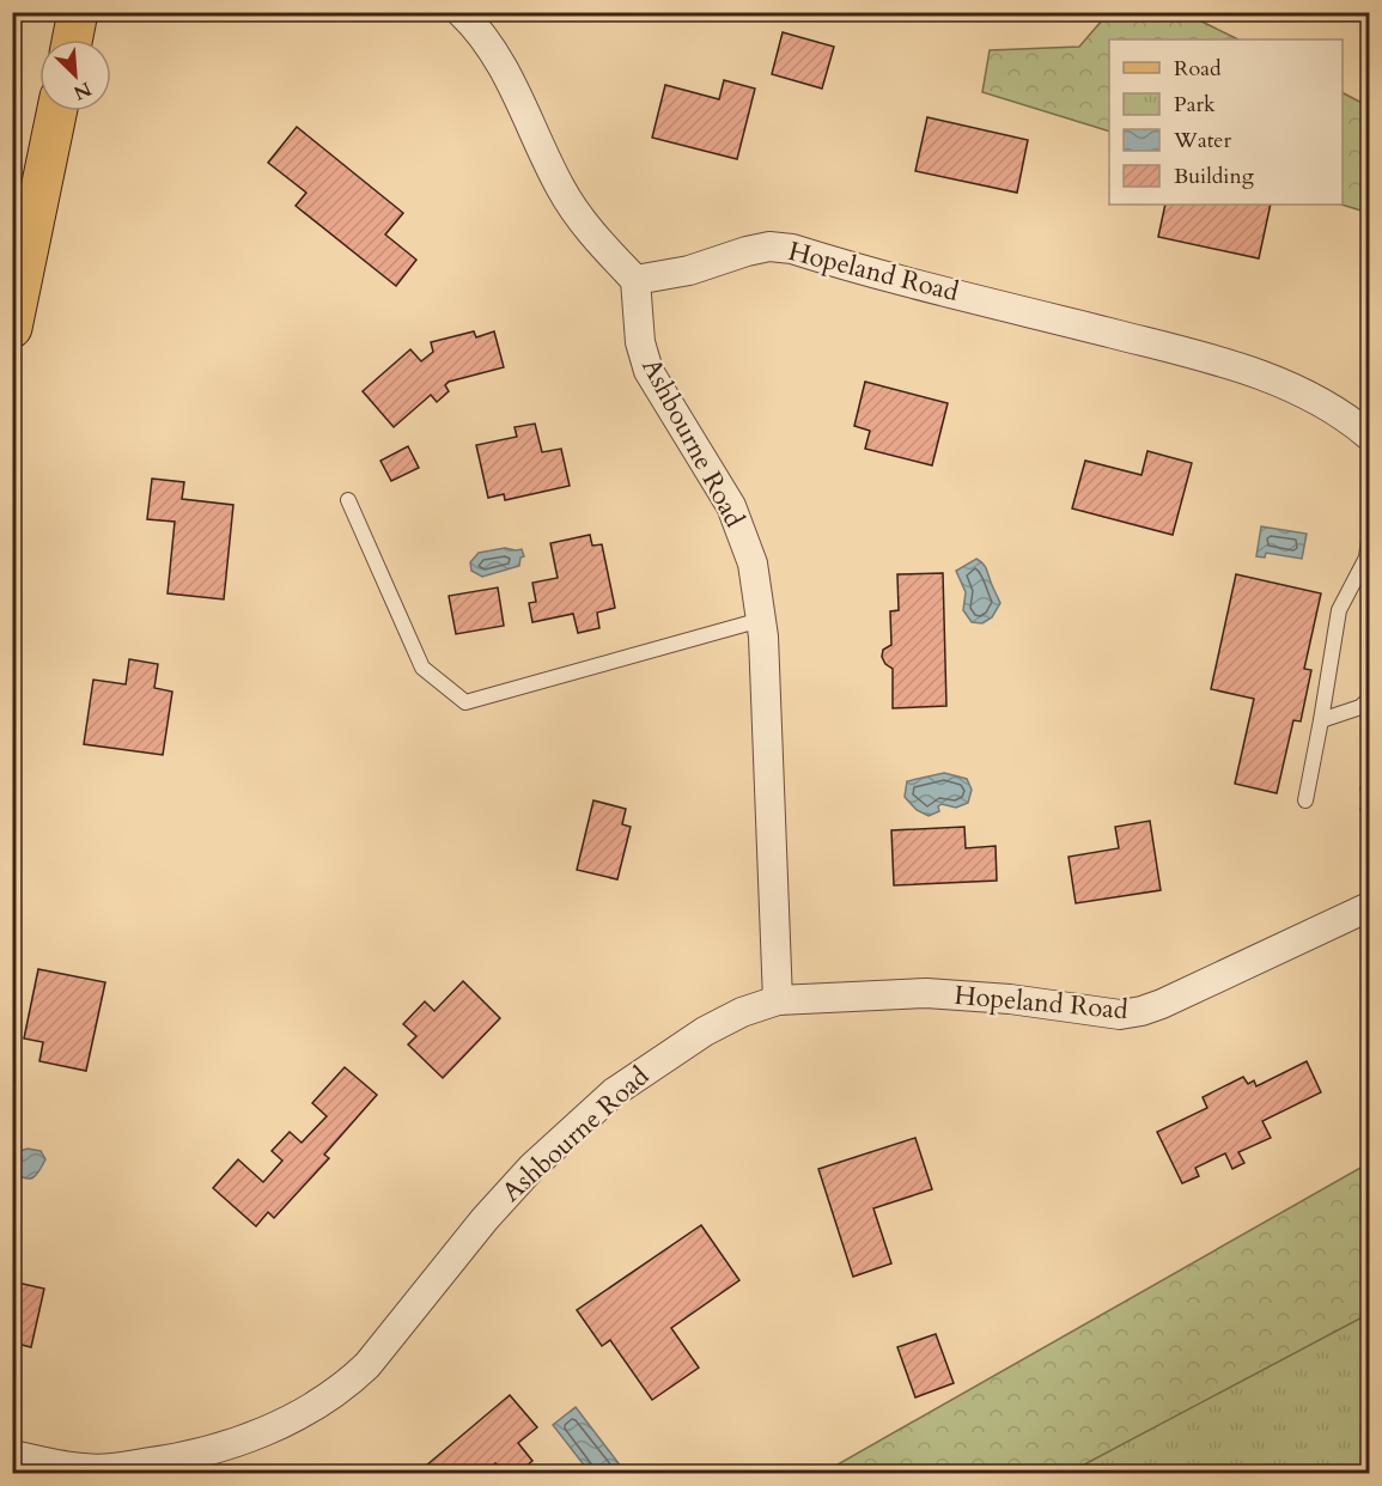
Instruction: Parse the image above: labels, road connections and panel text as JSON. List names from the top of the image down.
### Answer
{
  "streets": {
    "street": ["Hopeland Road", "Ashbourne Road"]
  },
  "crossings": [
    ["Hopeland Road", "Ashbourne Road"]
  ],
  "legend": [
    "Road",
    "Park",
    "Water",
    "Building"
  ],
  "north": "bottom right"
}
